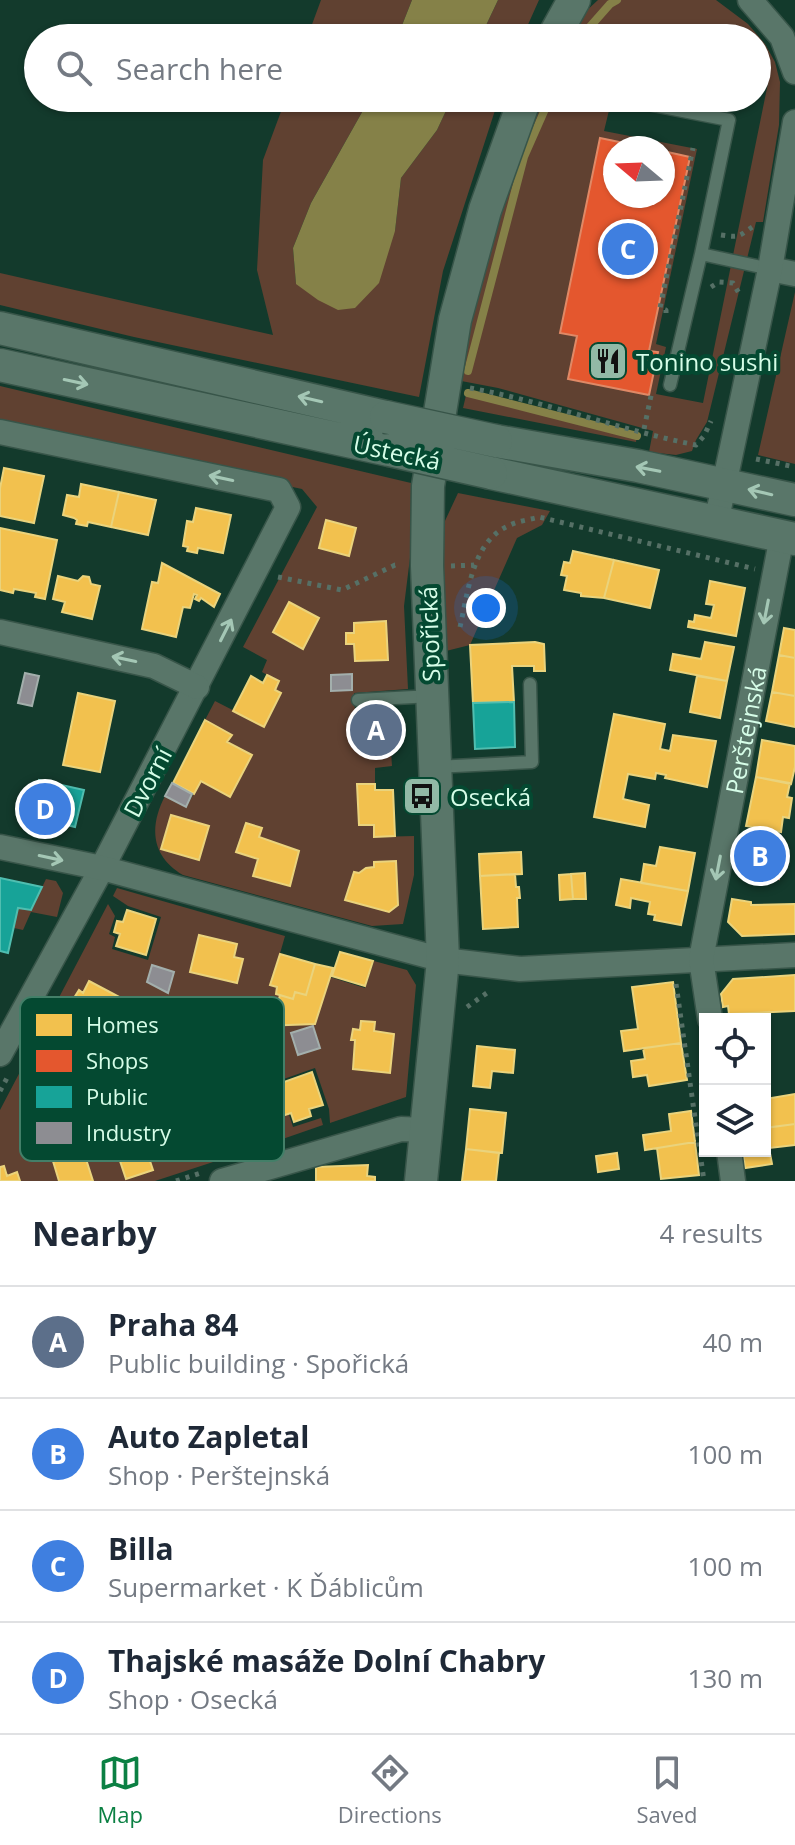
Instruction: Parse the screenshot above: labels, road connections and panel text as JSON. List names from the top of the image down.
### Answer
{
  "streets": {
    "main road": ["Ústecká", "Spořická"],
    "street": ["Perštejnská", "Dvorní"]
  },
  "crossings": [
    ["Ústecká", "Perštejnská"]
  ],
  "one_way": ["Perštejnská"],
  "places": {
    "restaurant": ["Tonino sushi"],
    "bus stop": ["Osecká"]
  },
  "legend": [
    "Homes",
    "Shops",
    "Public",
    "Industry"
  ],
  "north": "left",
  "page": {
    "search": "Search here",
    "pins": [
      "C",
      "A",
      "D",
      "B"
    ],
    "heading": ["Nearby", "4 results"],
    "list": [
      {
        "mark": "A",
        "name": "Praha 84",
        "note": "Public building · Spořická",
        "value": "40 m"
      },
      {
        "mark": "B",
        "name": "Auto Zapletal",
        "note": "Shop · Perštejnská",
        "value": "100 m"
      },
      {
        "mark": "C",
        "name": "Billa",
        "note": "Supermarket · K Ďáblicům",
        "value": "100 m"
      },
      {
        "mark": "D",
        "name": "Thajské masáže Dolní Chabry",
        "note": "Shop · Osecká",
        "value": "130 m"
      }
    ],
    "nav": ["Map", "Directions", "Saved"]
  }
}
